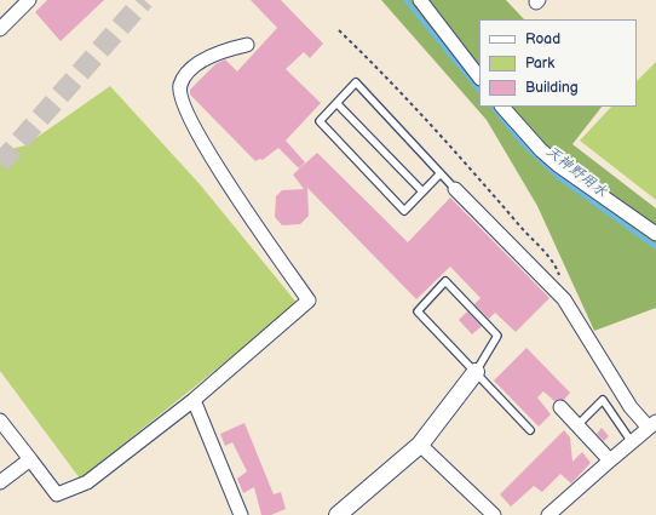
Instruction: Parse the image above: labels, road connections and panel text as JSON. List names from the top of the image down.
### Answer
{
  "water": ["天神野用水"],
  "legend": ["Road", "Park", "Building"]
}
